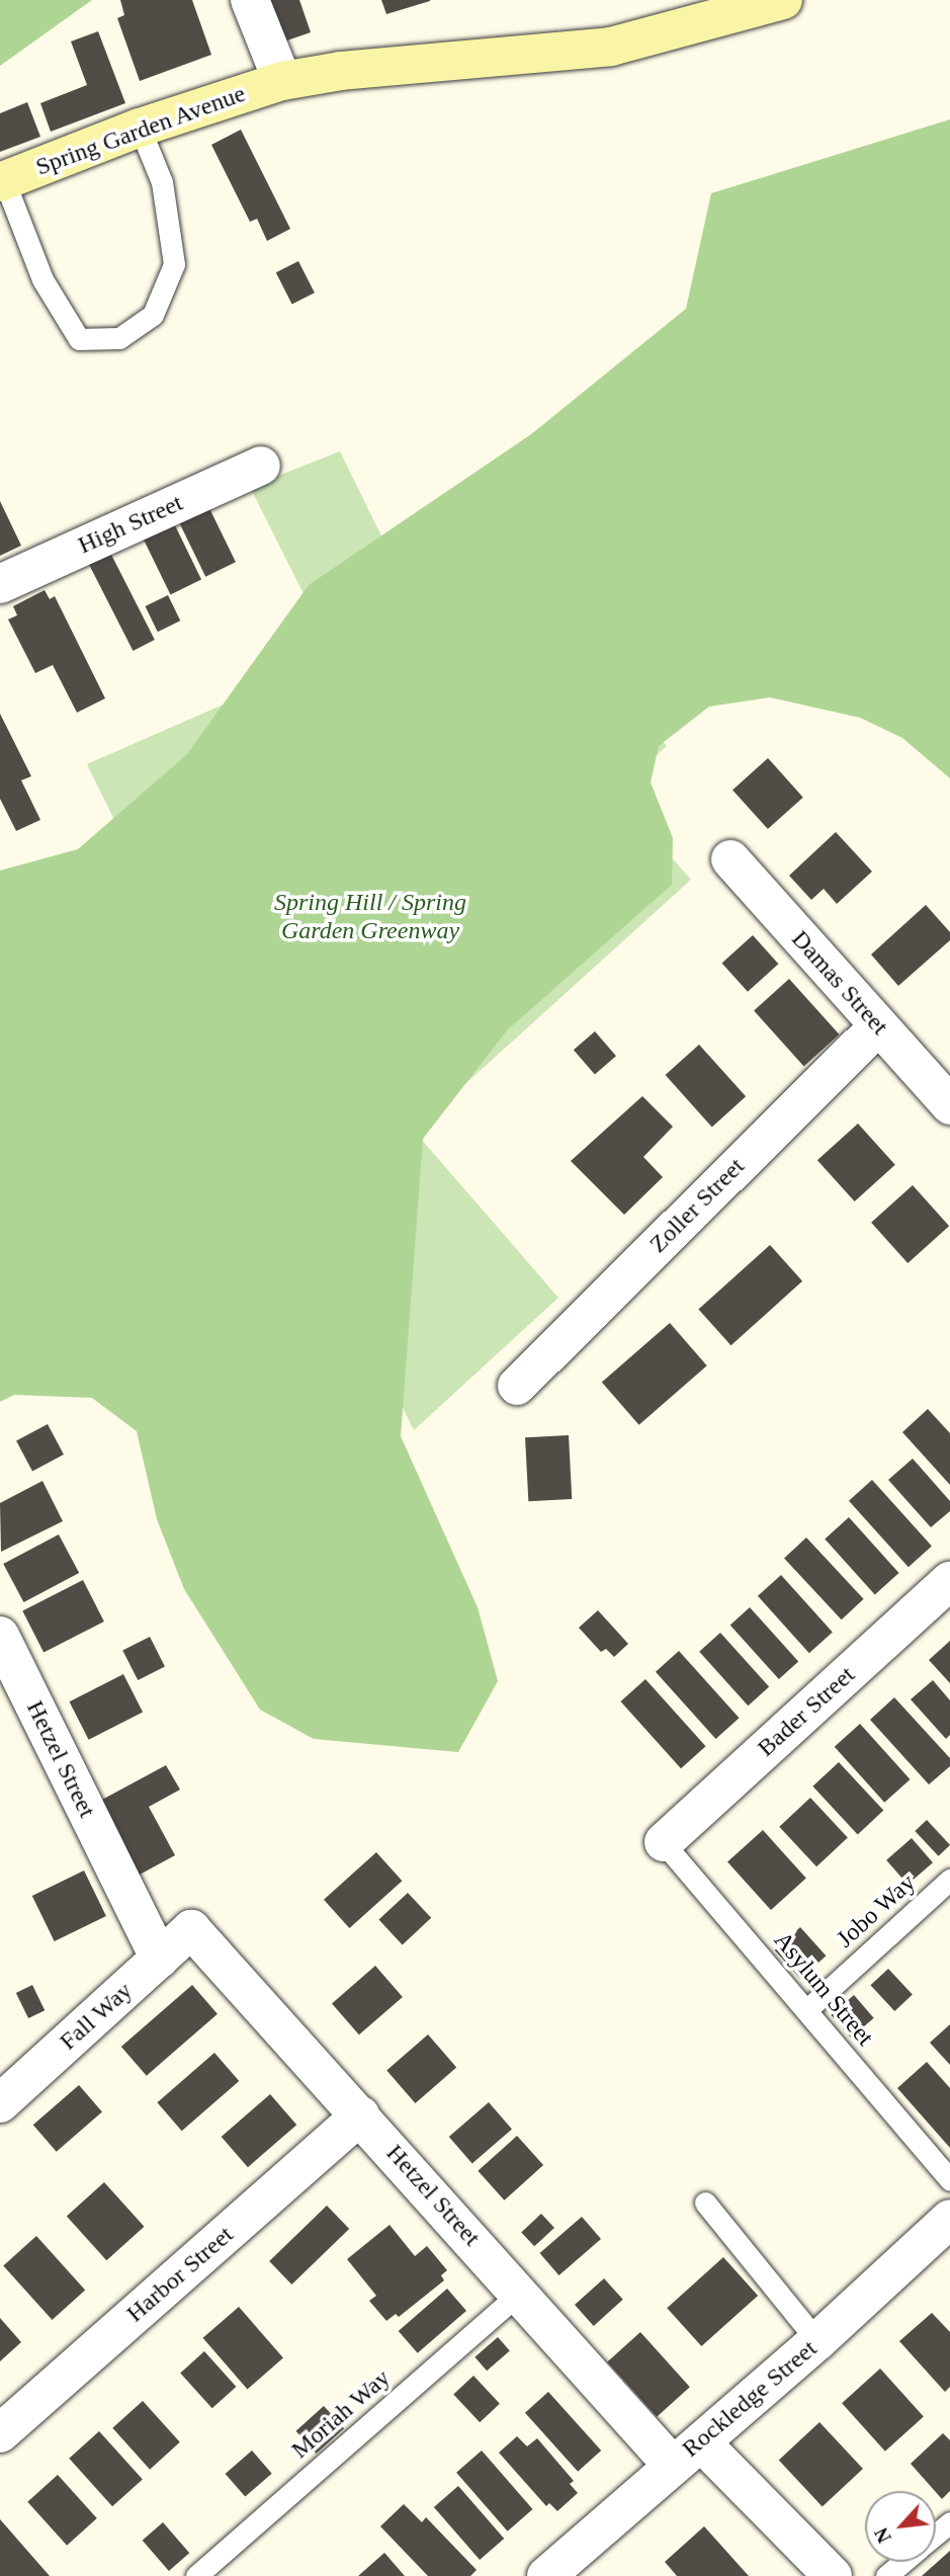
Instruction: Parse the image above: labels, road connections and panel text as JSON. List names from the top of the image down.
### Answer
{
  "streets": {
    "street": [
      "Spring Garden Avenue",
      "High Street",
      "Damas Street",
      "Zoller Street",
      "Bader Street",
      "Hetzel Street",
      "Fall Way",
      "Harbor Street",
      "Rockledge Street"
    ],
    "lane": ["Jobo Way", "Asylum Street", "Moriah Way"]
  },
  "crossings": [
    ["Damas Street", "Zoller Street"],
    ["Bader Street", "Asylum Street"],
    ["Hetzel Street", "Fall Way"],
    ["Hetzel Street", "Harbor Street"],
    ["Hetzel Street", "Rockledge Street"],
    ["Hetzel Street", "Moriah Way"],
    ["Jobo Way", "Asylum Street"]
  ],
  "parks": ["Spring Hill / Spring Garden Greenway"],
  "north": "bottom left"
}
